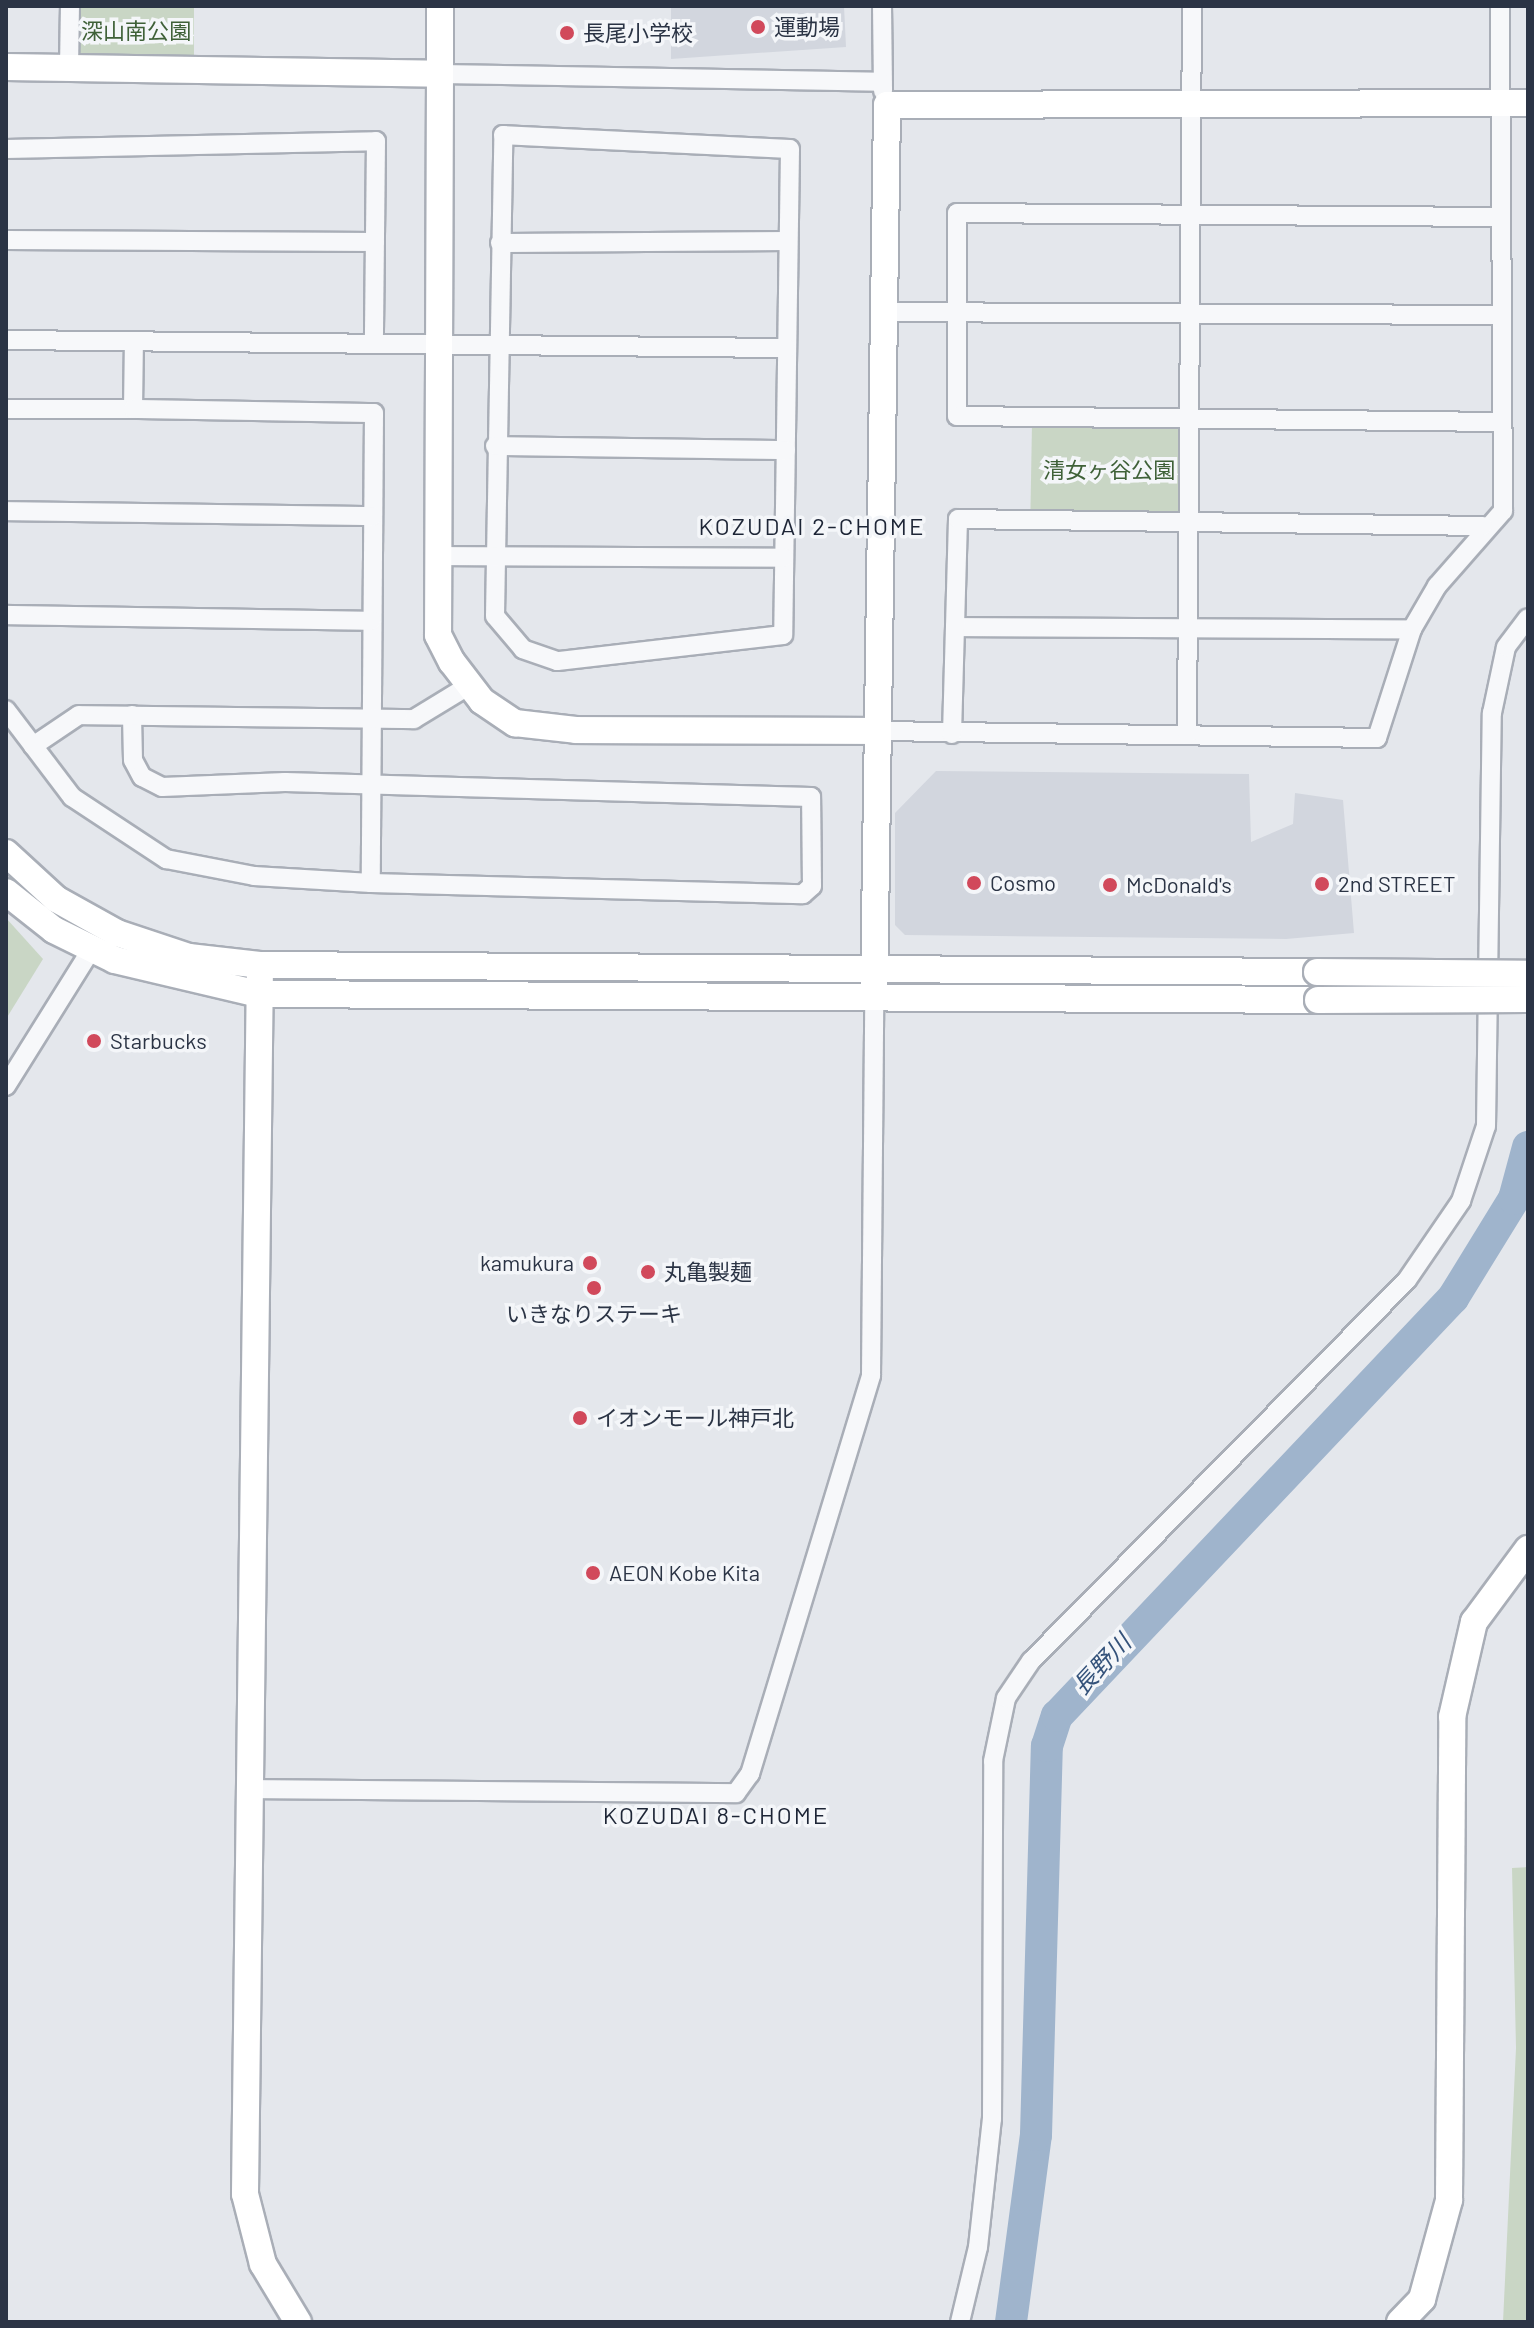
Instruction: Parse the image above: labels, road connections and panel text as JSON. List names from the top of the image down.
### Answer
{
  "districts": ["KOZUDAI 2-CHOME", "KOZUDAI 8-CHOME"],
  "water": ["長野川"],
  "parks": ["深山南公園", "清女ヶ谷公園"],
  "places": [
    "運動場",
    "長尾小学校",
    "Cosmo",
    "2nd STREET",
    "McDonald's",
    "Starbucks",
    "kamukura",
    "丸亀製麺",
    "いきなりステーキ",
    "イオンモール神戸北",
    "AEON Kobe Kita"
  ]
}
